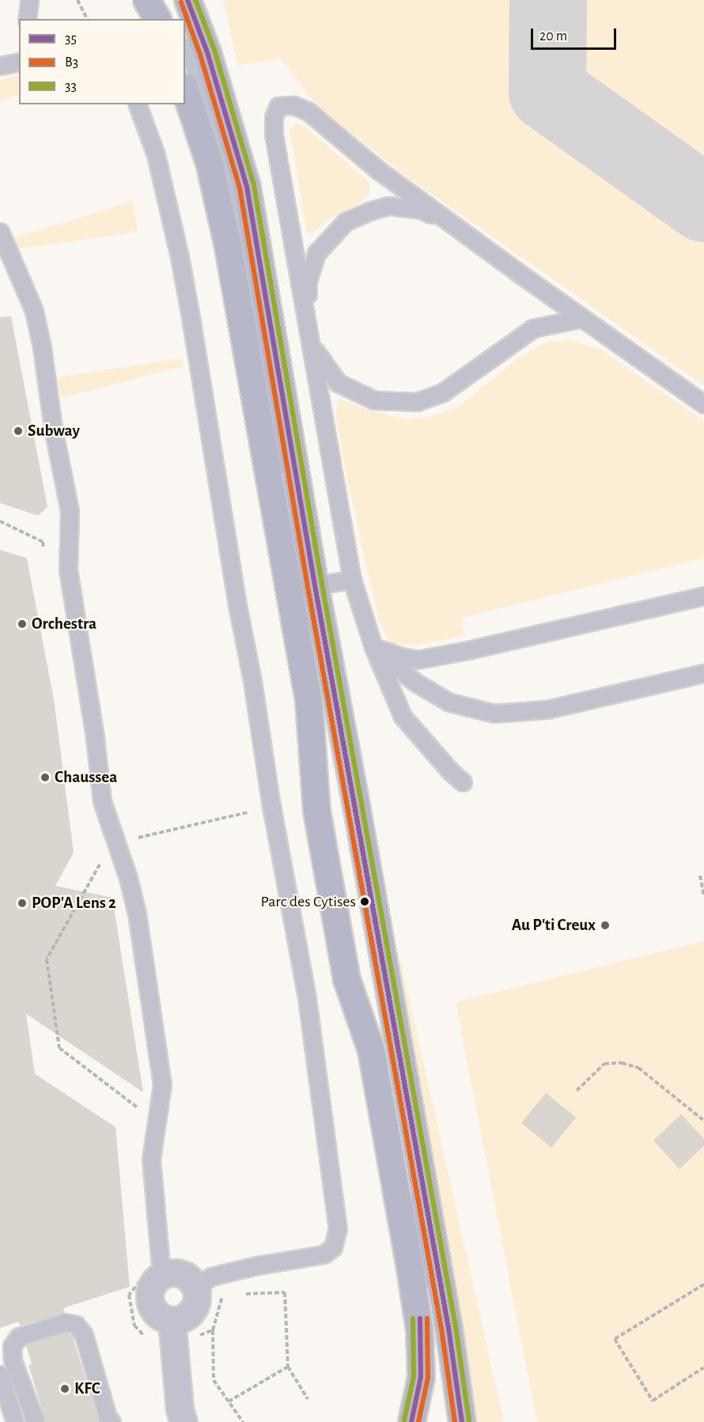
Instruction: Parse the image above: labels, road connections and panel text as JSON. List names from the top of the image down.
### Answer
{
  "places": [
    "Subway",
    "Orchestra",
    "Chaussea",
    "Parc des Cytises",
    "POP'A Lens 2",
    "Au P'ti Creux",
    "KFC"
  ],
  "lines": ["transit line 35", "transit line 33", "transit line B3"],
  "legend": ["35", "B3", "33"],
  "scale_bar": "20 m"
}
